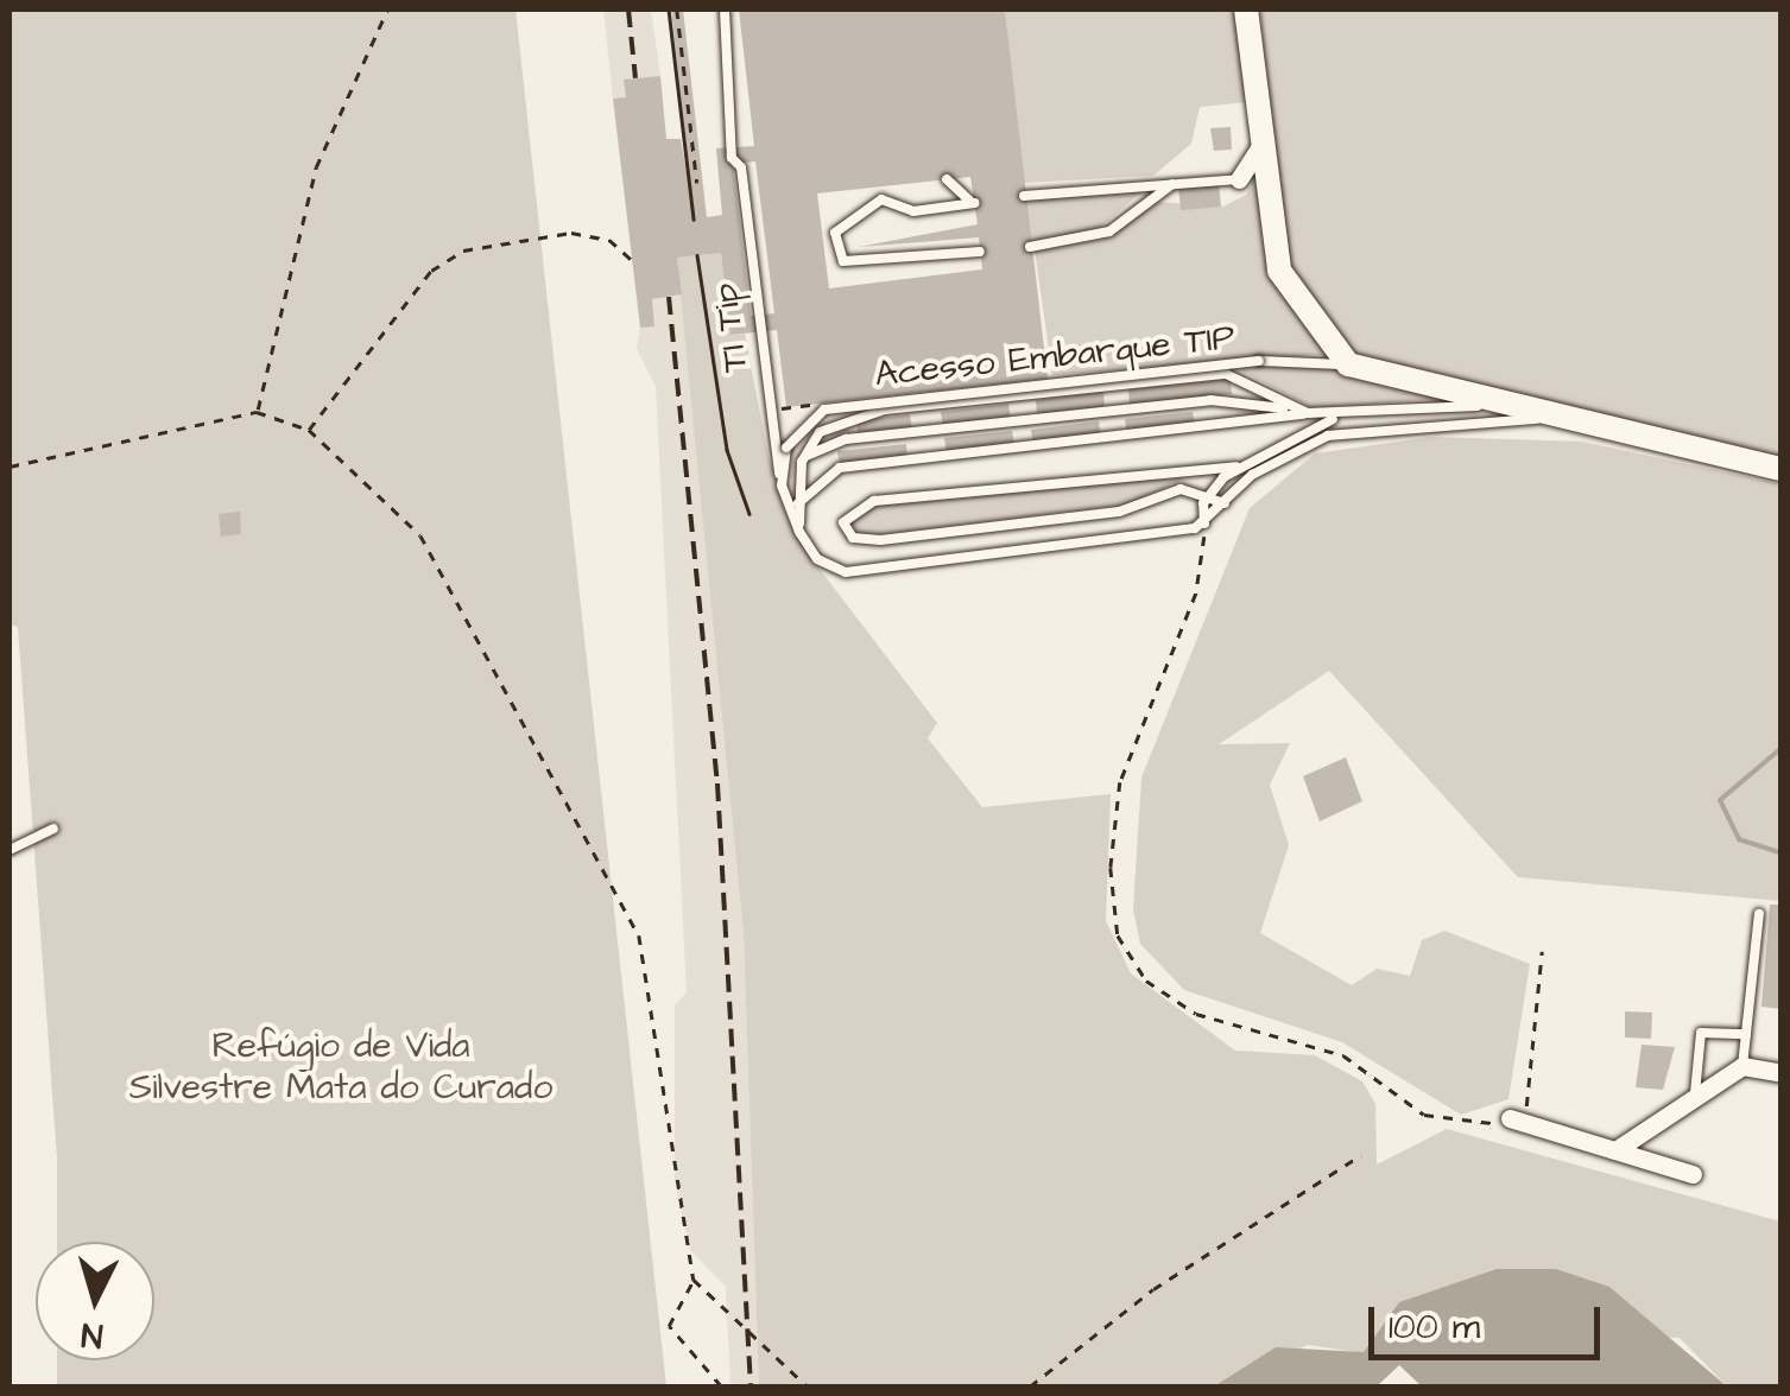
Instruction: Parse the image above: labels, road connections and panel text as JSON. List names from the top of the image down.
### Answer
{
  "streets": {
    "lane": ["TI Tip", "Acesso Embarque TIP"]
  },
  "crossings": [
    ["TI Tip", "Acesso Embarque TIP"]
  ],
  "parks": ["Refúgio de Vida Silvestre Mata do Curado"],
  "scale_bar": "100 m",
  "north": "bottom"
}
